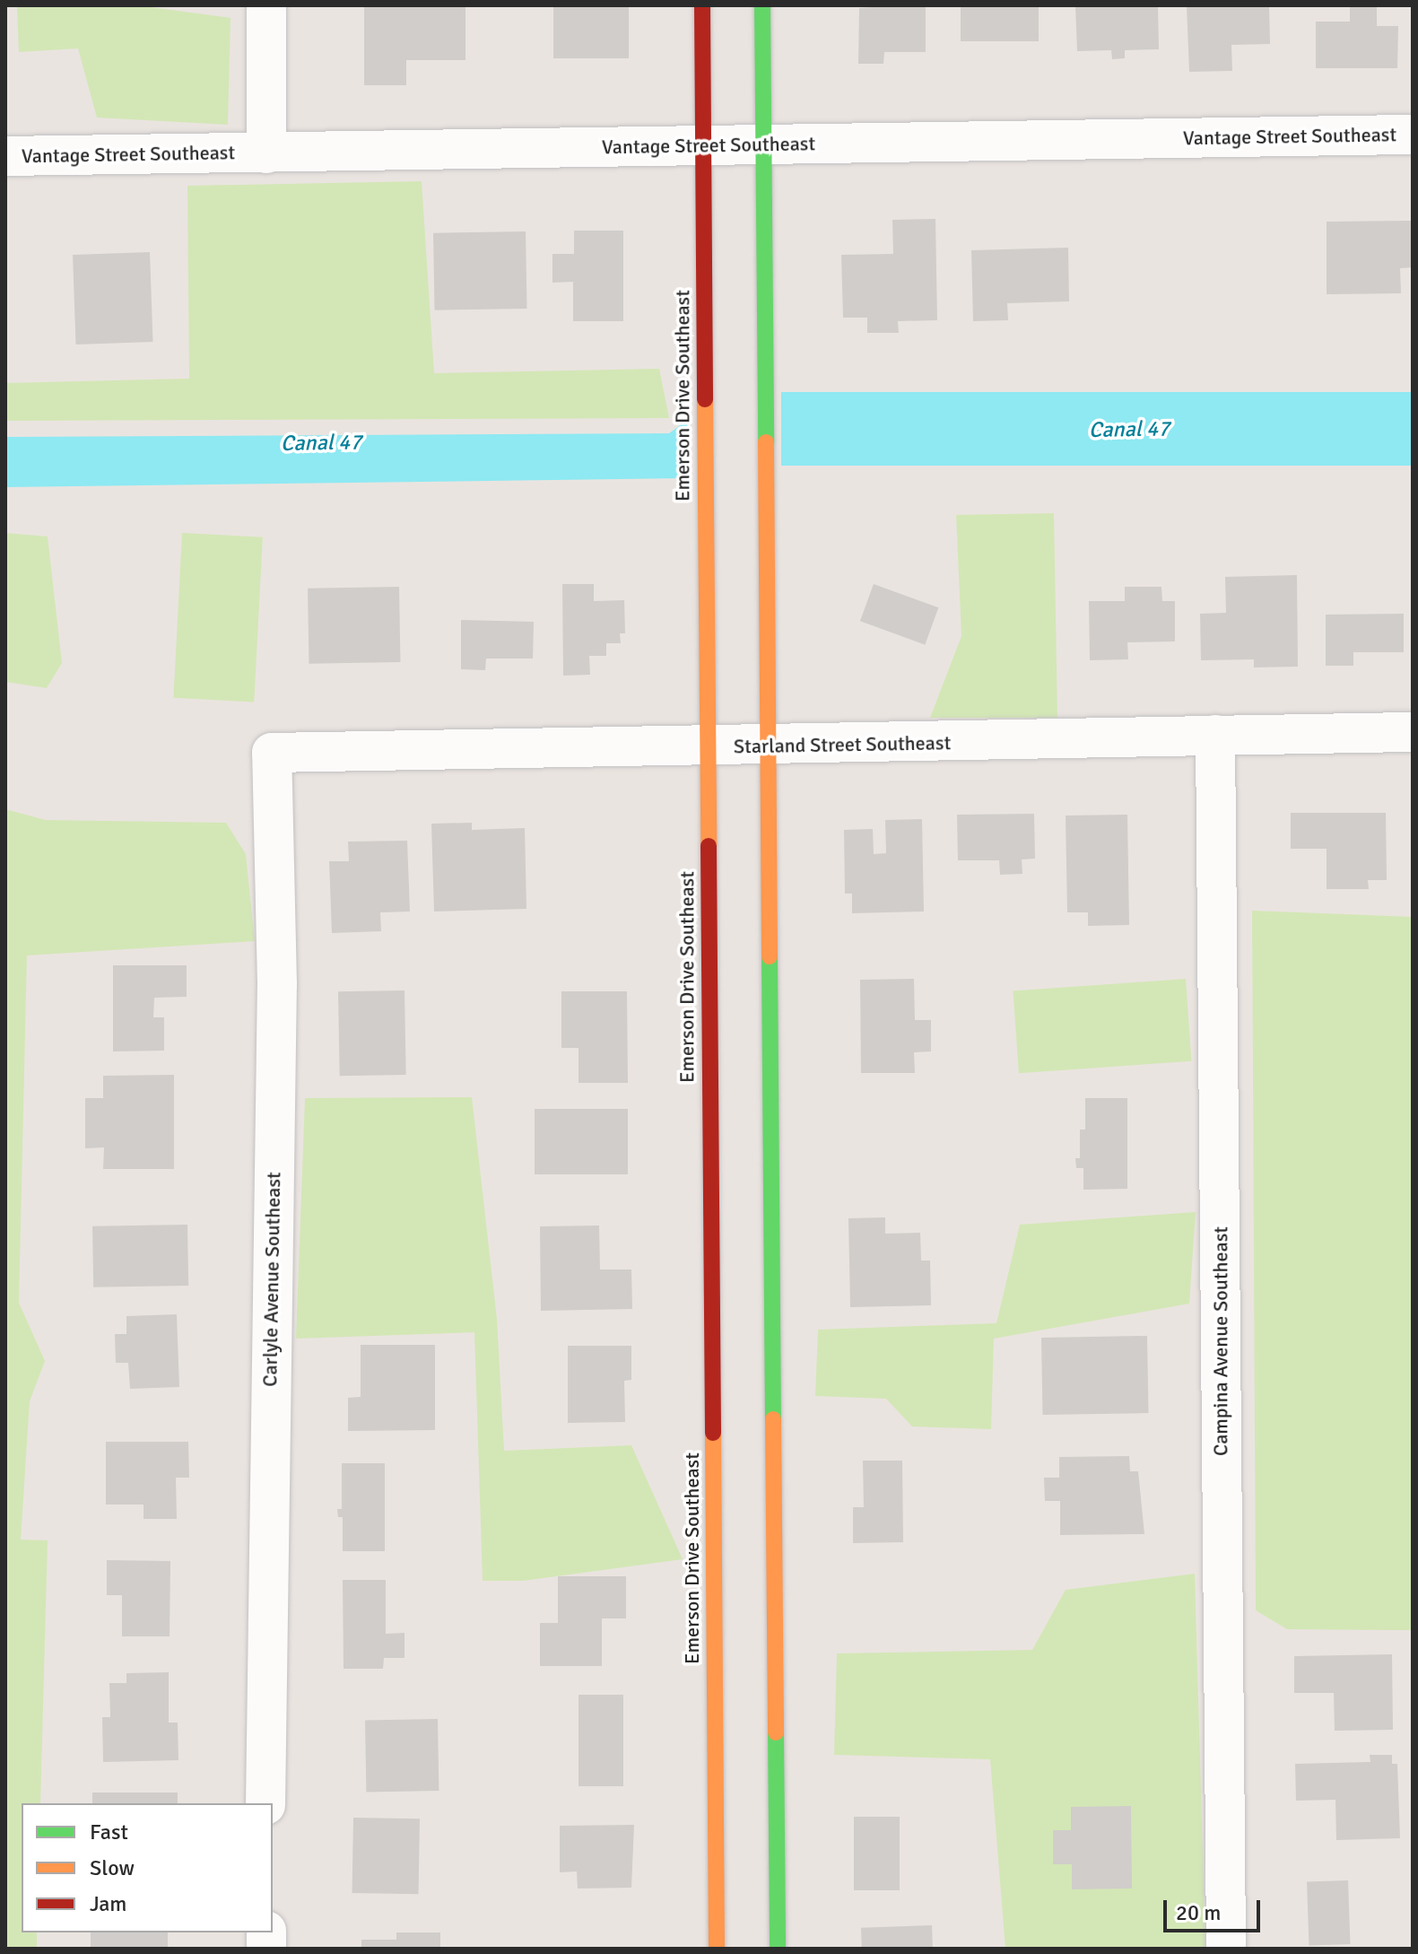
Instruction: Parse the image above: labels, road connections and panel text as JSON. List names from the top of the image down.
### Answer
{
  "streets": {
    "street": [
      "Vantage Street Southeast",
      "Emerson Drive Southeast",
      "Starland Street Southeast",
      "Carlyle Avenue Southeast",
      "Campina Avenue Southeast"
    ]
  },
  "crossings": [
    ["Vantage Street Southeast", "Emerson Drive Southeast"],
    ["Emerson Drive Southeast", "Starland Street Southeast"],
    ["Starland Street Southeast", "Carlyle Avenue Southeast"],
    ["Starland Street Southeast", "Campina Avenue Southeast"]
  ],
  "water": ["Canal 47"],
  "legend": ["Fast", "Slow", "Jam"],
  "scale_bar": "20 m"
}
